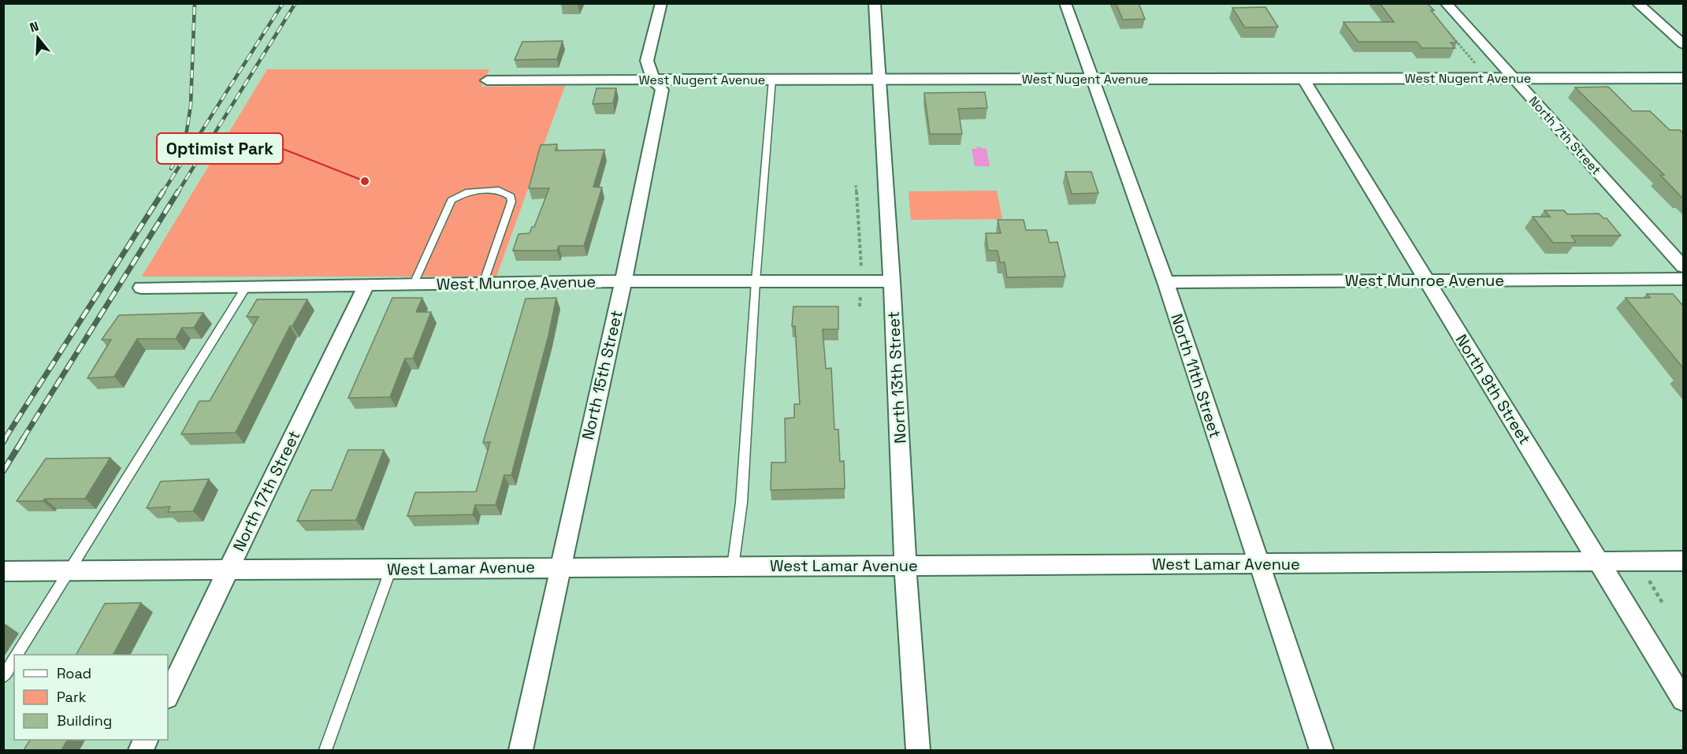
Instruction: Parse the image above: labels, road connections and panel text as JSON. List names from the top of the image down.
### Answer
{
  "streets": {
    "street": [
      "West Nugent Avenue",
      "North 7th Street",
      "West Munroe Avenue",
      "North 15th Street",
      "North 11th Street",
      "North 13th Street",
      "North 9th Street",
      "North 17th Street",
      "West Lamar Avenue"
    ]
  },
  "crossings": [
    ["West Nugent Avenue", "North 7th Street"],
    ["West Nugent Avenue", "North 15th Street"],
    ["West Nugent Avenue", "North 11th Street"],
    ["West Nugent Avenue", "North 13th Street"],
    ["West Nugent Avenue", "North 9th Street"],
    ["West Munroe Avenue", "North 15th Street"],
    ["West Munroe Avenue", "North 11th Street"],
    ["West Munroe Avenue", "North 13th Street"],
    ["West Munroe Avenue", "North 9th Street"],
    ["West Munroe Avenue", "North 17th Street"],
    ["North 15th Street", "West Lamar Avenue"],
    ["North 11th Street", "West Lamar Avenue"],
    ["North 13th Street", "West Lamar Avenue"],
    ["North 9th Street", "West Lamar Avenue"],
    ["North 17th Street", "West Lamar Avenue"]
  ],
  "places": ["Optimist Park"],
  "legend": ["Road", "Park", "Building"],
  "north": "top"
}
